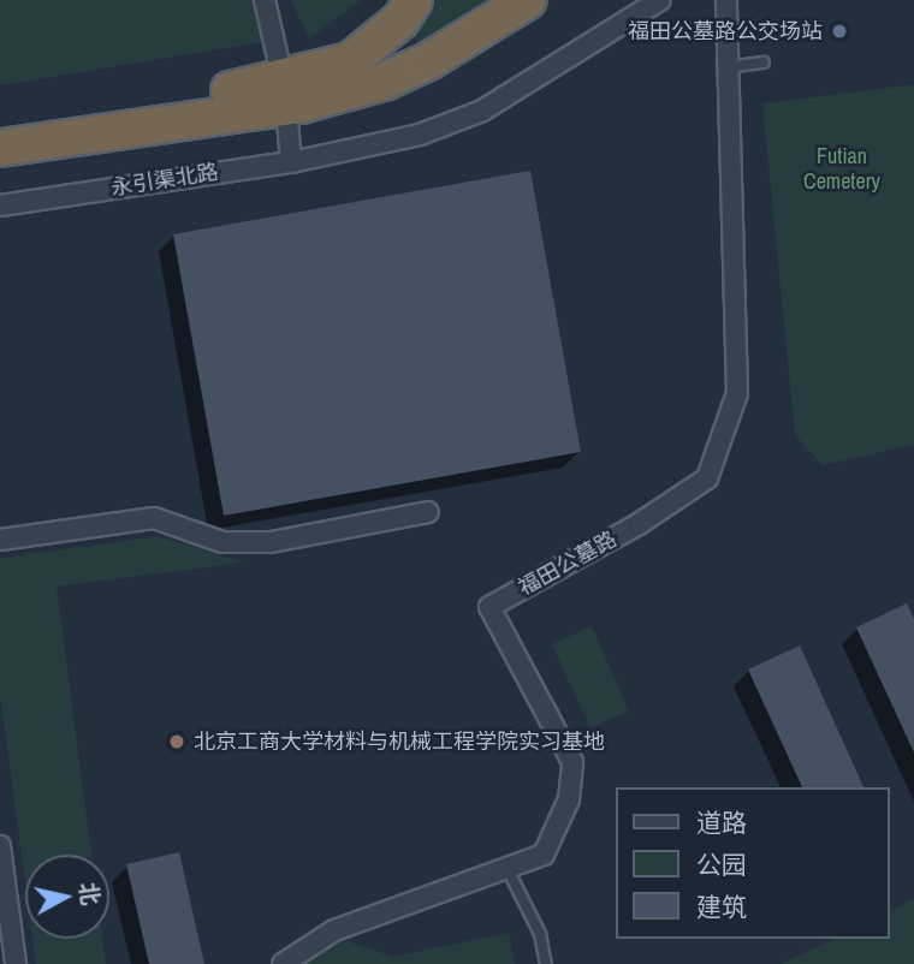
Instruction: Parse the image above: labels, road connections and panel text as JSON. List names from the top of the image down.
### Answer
{
  "streets": {
    "street": ["永引渠北路", "福田公墓路"]
  },
  "parks": ["Futian Cemetery"],
  "places": ["福田公墓路公交场站", "北京工商大学材料与机械工程学院实习基地"],
  "legend": ["道路", "公园", "建筑"],
  "north": "right"
}
